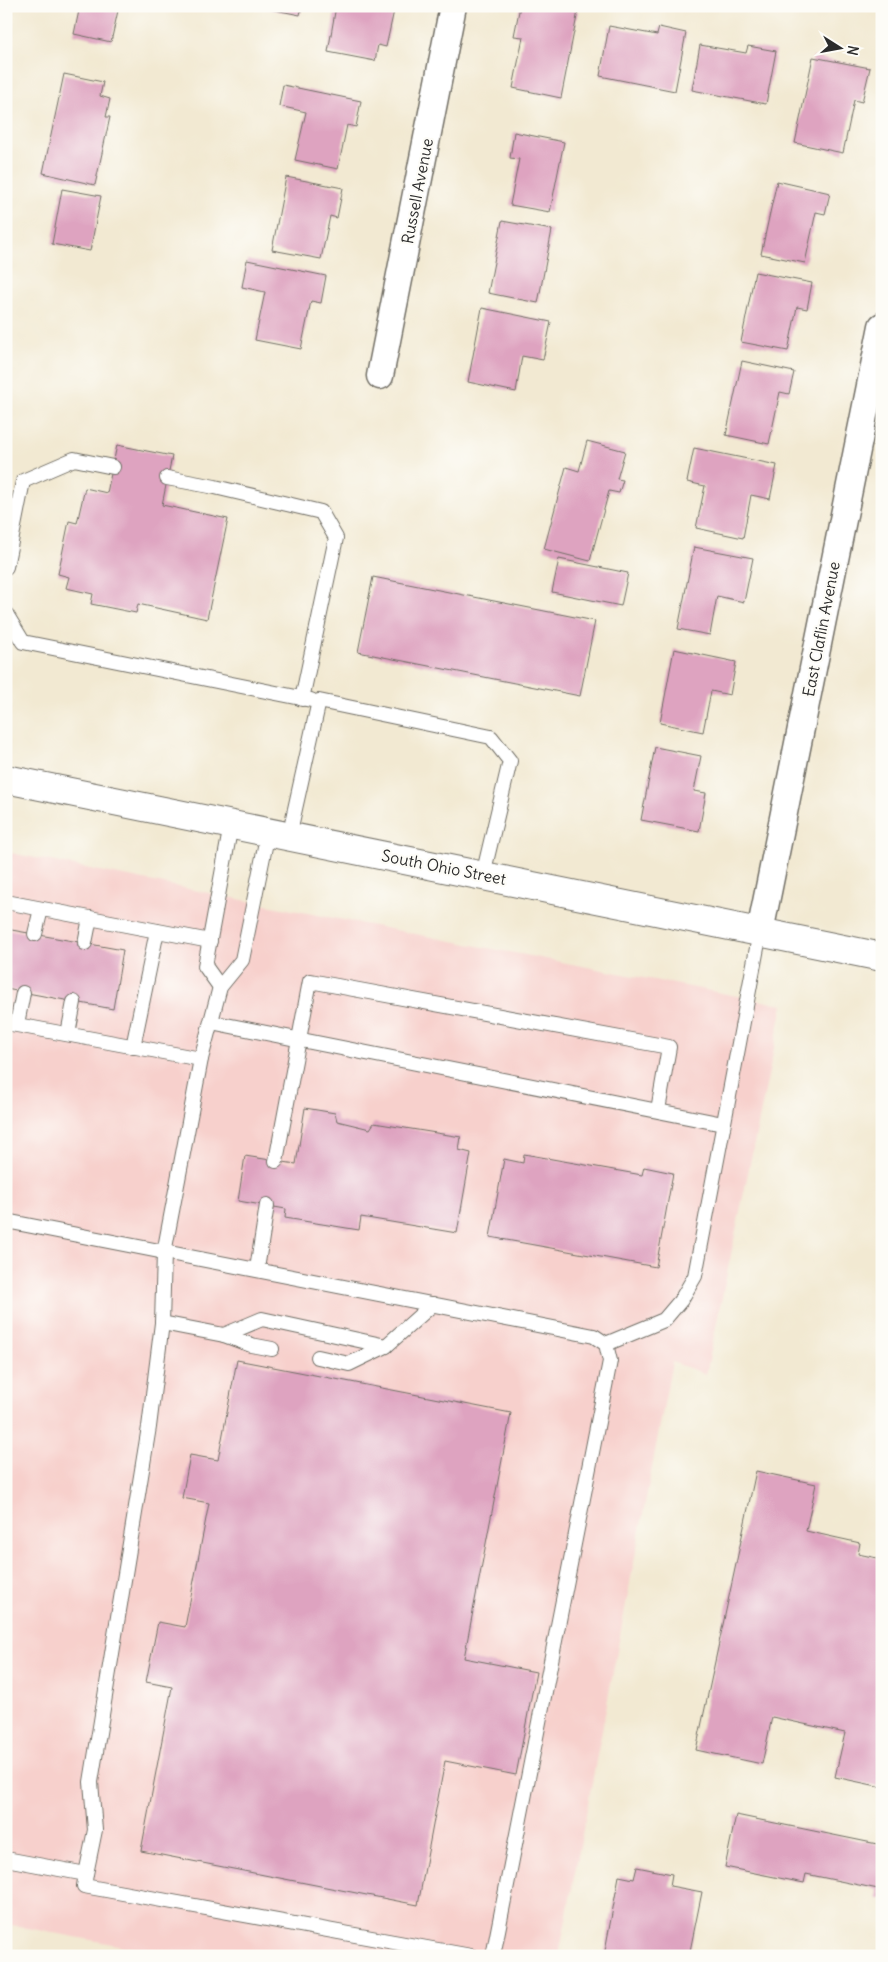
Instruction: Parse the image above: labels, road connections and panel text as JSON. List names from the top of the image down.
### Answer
{
  "streets": {
    "main road": ["South Ohio Street"],
    "street": ["Russell Avenue", "East Claflin Avenue"]
  },
  "crossings": [
    ["East Claflin Avenue", "South Ohio Street"]
  ],
  "north": "right"
}
